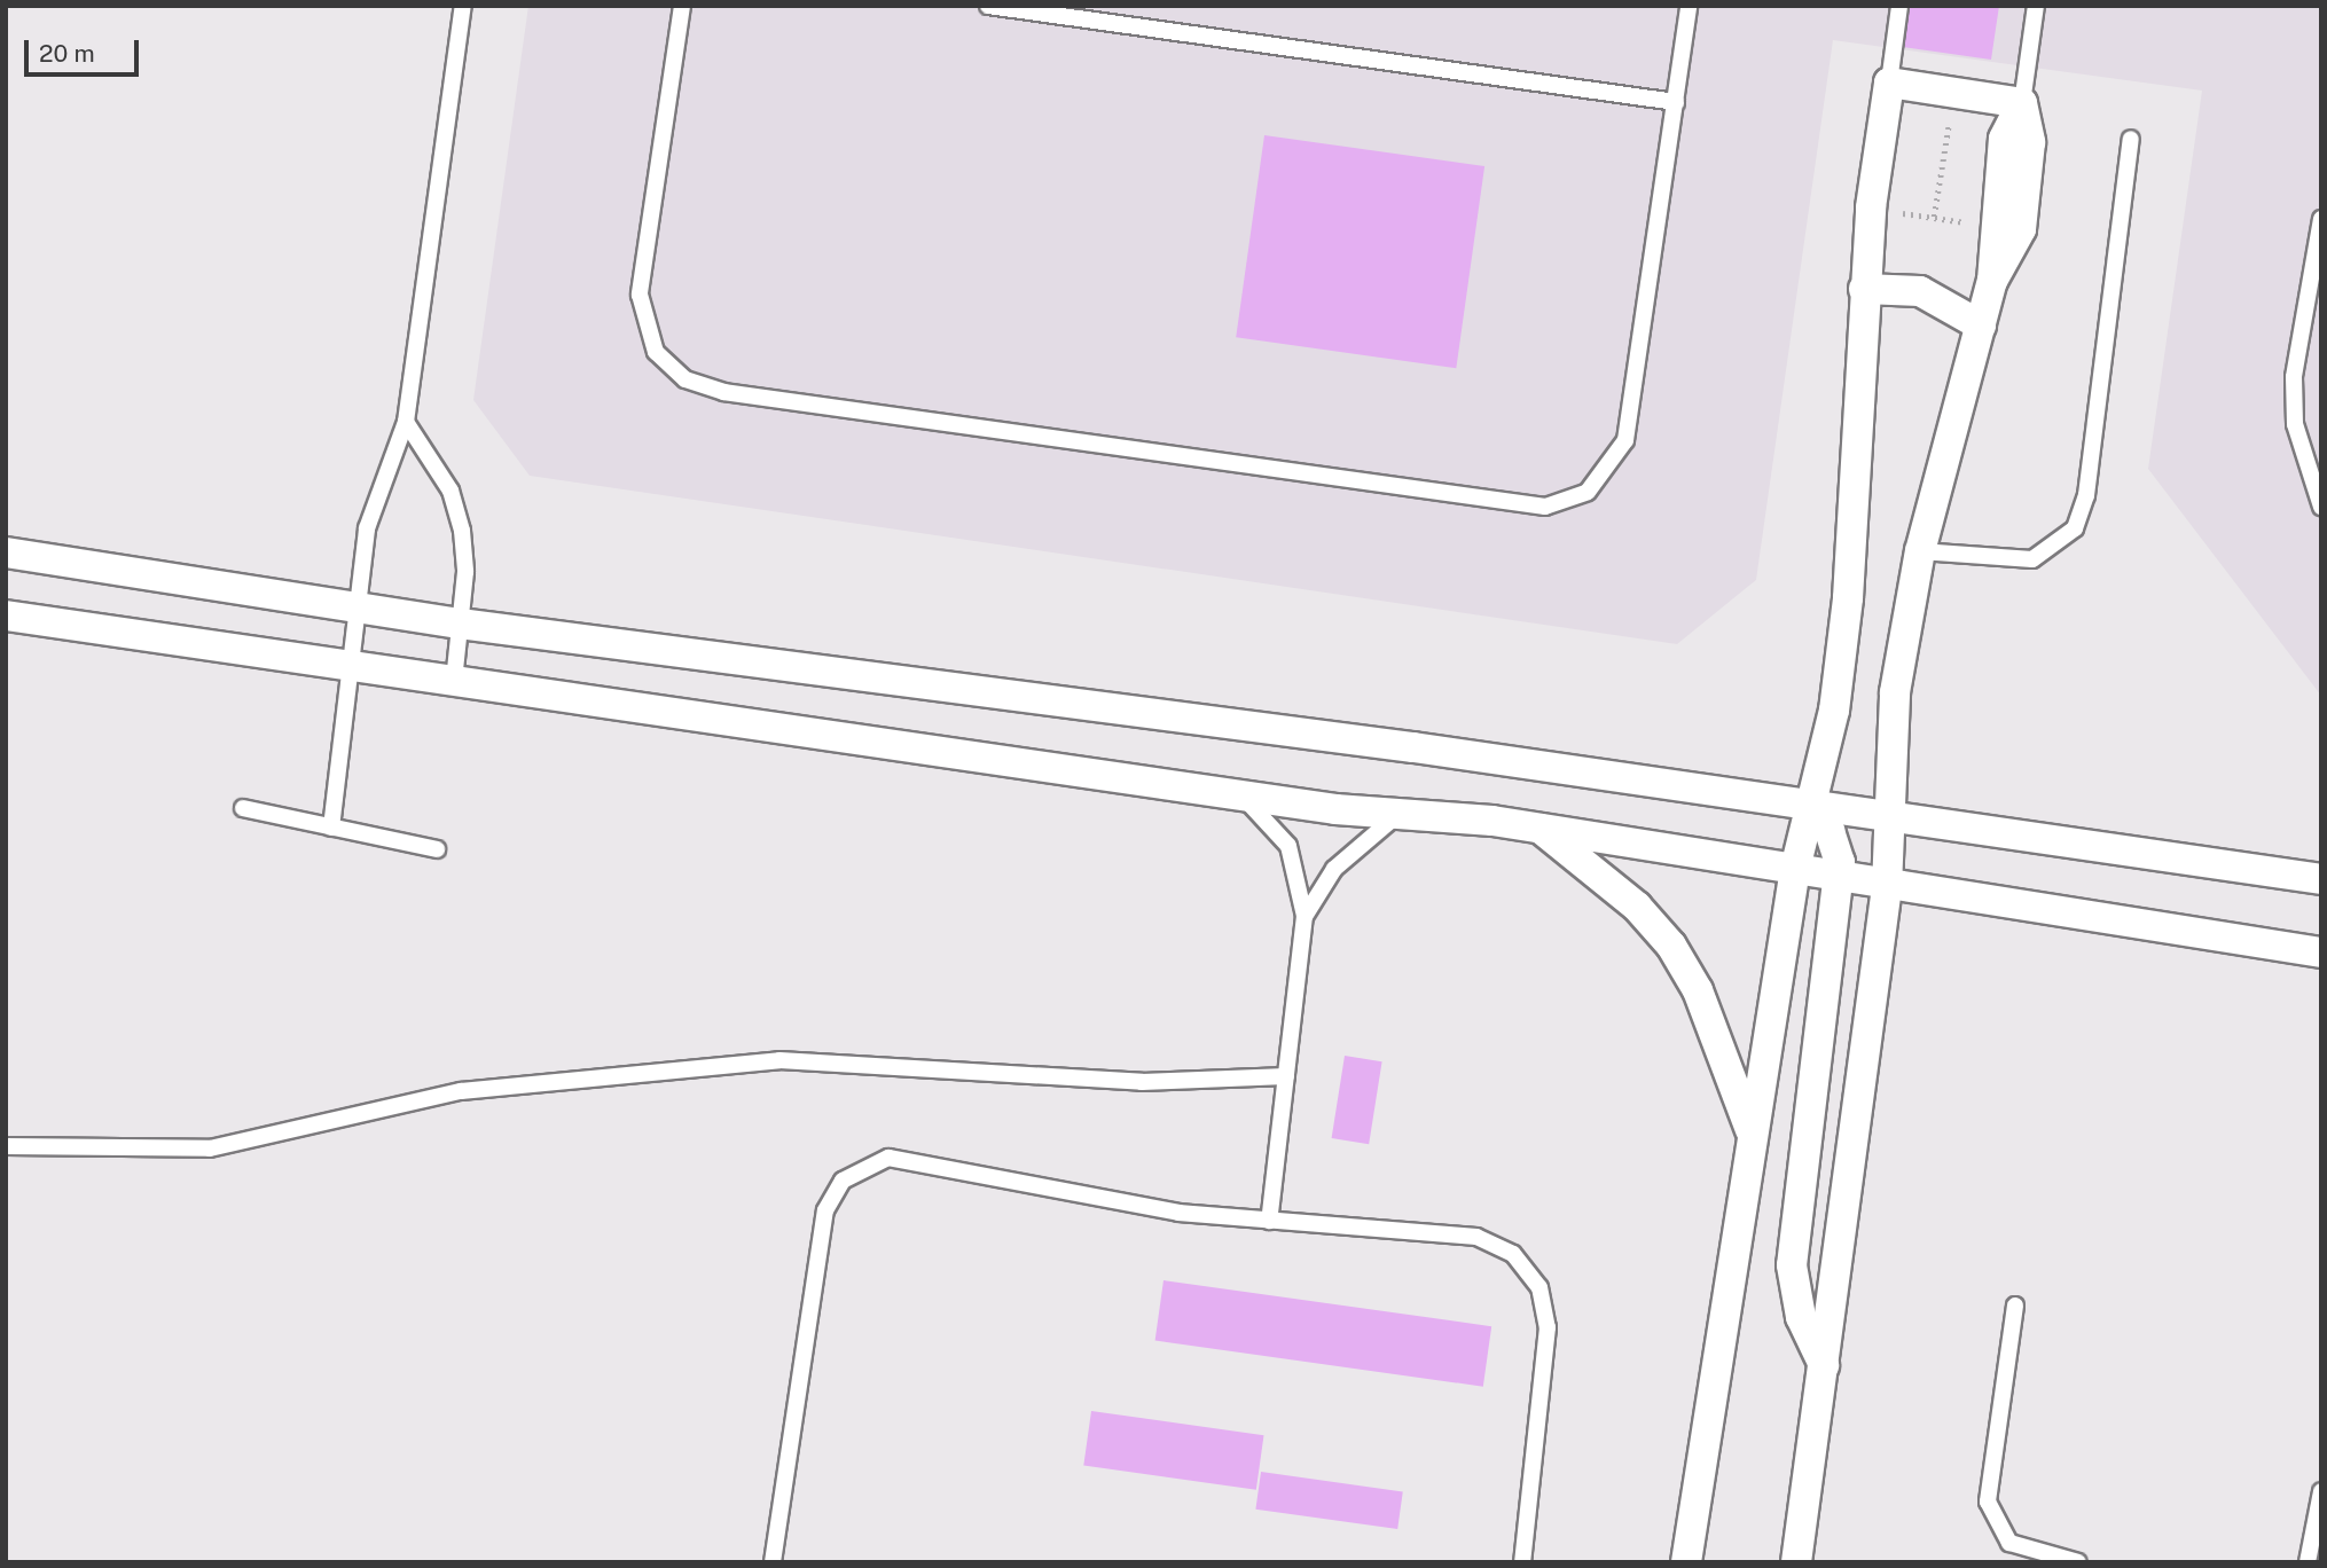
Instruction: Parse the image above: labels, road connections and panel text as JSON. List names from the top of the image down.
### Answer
{
  "scale_bar": "20 m"
}
